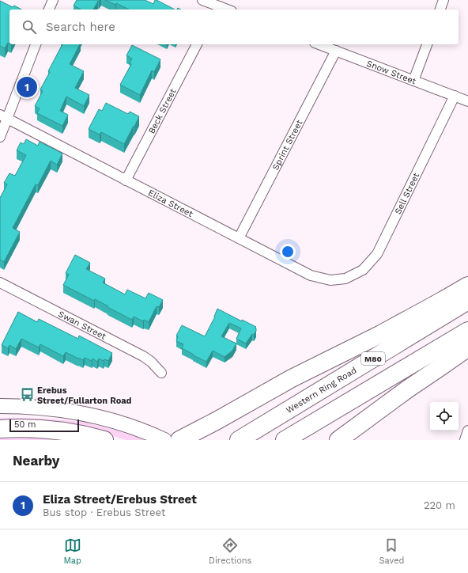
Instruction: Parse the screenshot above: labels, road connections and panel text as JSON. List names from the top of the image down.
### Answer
{
  "streets": {
    "highway": ["M80", "Western Ring Road"],
    "street": [
      "Snow Street",
      "Beck Street",
      "Sprint Street",
      "Sell Street",
      "Eliza Street",
      "Swan Street"
    ]
  },
  "crossings": [
    ["Snow Street", "Sprint Street"],
    ["Snow Street", "Sell Street"],
    ["Beck Street", "Eliza Street"],
    ["Sprint Street", "Eliza Street"],
    ["Sell Street", "Eliza Street"]
  ],
  "places": {
    "bus stop": ["Erebus Street/Fullarton Road"]
  },
  "scale_bar": "50 m",
  "page": {
    "search": "Search here",
    "pins": "1",
    "scale": "50 m",
    "heading": "Nearby",
    "list": [
      {
        "mark": "1",
        "name": "Eliza Street/Erebus Street",
        "note": "Bus stop · Erebus Street",
        "value": "220 m"
      }
    ],
    "nav": ["Map", "Directions", "Saved"]
  }
}
